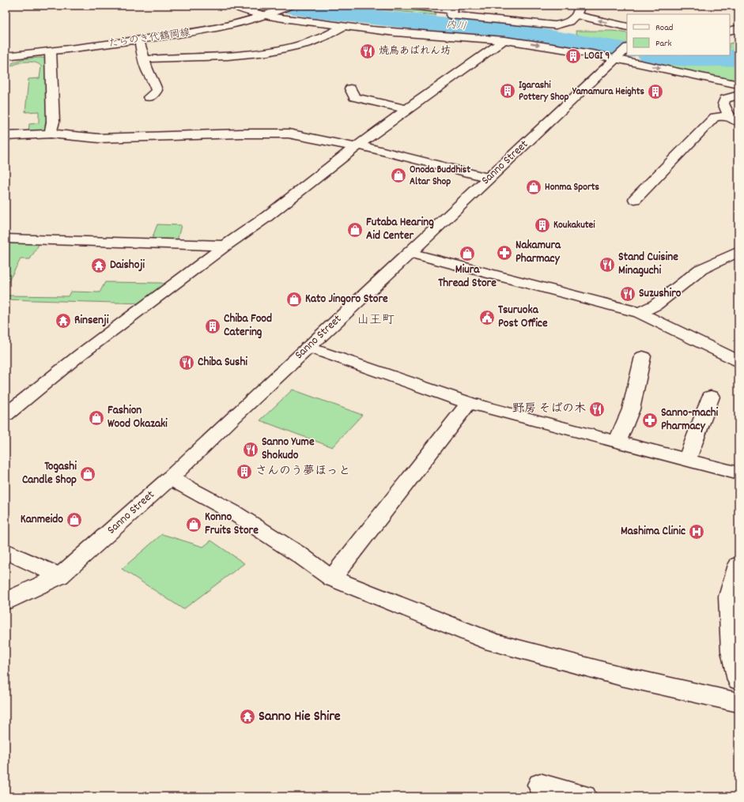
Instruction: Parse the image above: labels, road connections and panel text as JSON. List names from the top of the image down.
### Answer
{
  "streets": {
    "street": ["たらのき代鶴岡線", "Sanno Street"]
  },
  "districts": ["山王町"],
  "water": ["内川"],
  "places": {
    "restaurant": [
      "焼鳥あばれん坊",
      "Stand Cuisine Minaguchi",
      "Suzushiro",
      "Chiba Sushi",
      "野房 そばの木",
      "Sanno Yume Shokudo"
    ],
    "building": [
      "LOGI 9",
      "Igarashi Pottery Shop",
      "Yamamura Heights",
      "Koukakutei",
      "Chiba Food Catering",
      "さんのう夢ほっと"
    ],
    "shop": [
      "Onoda Buddhist Altar Shop",
      "Honma Sports",
      "Futaba Hearing Aid Center",
      "Miura Thread Store",
      "Kato Jingoro Store",
      "Fashion Wood Okazaki",
      "Togashi Candle Shop",
      "Kanmeido",
      "Konno Fruits Store"
    ],
    "pharmacy": ["Nakamura Pharmacy", "Sanno-machi Pharmacy"],
    "temple": ["Daishoji", "Rinsenji", "Sanno Hie Shire"],
    "public building": ["Tsuruoka Post Office"],
    "hospital": ["Mashima Clinic"]
  },
  "legend": ["Road", "Park"]
}
